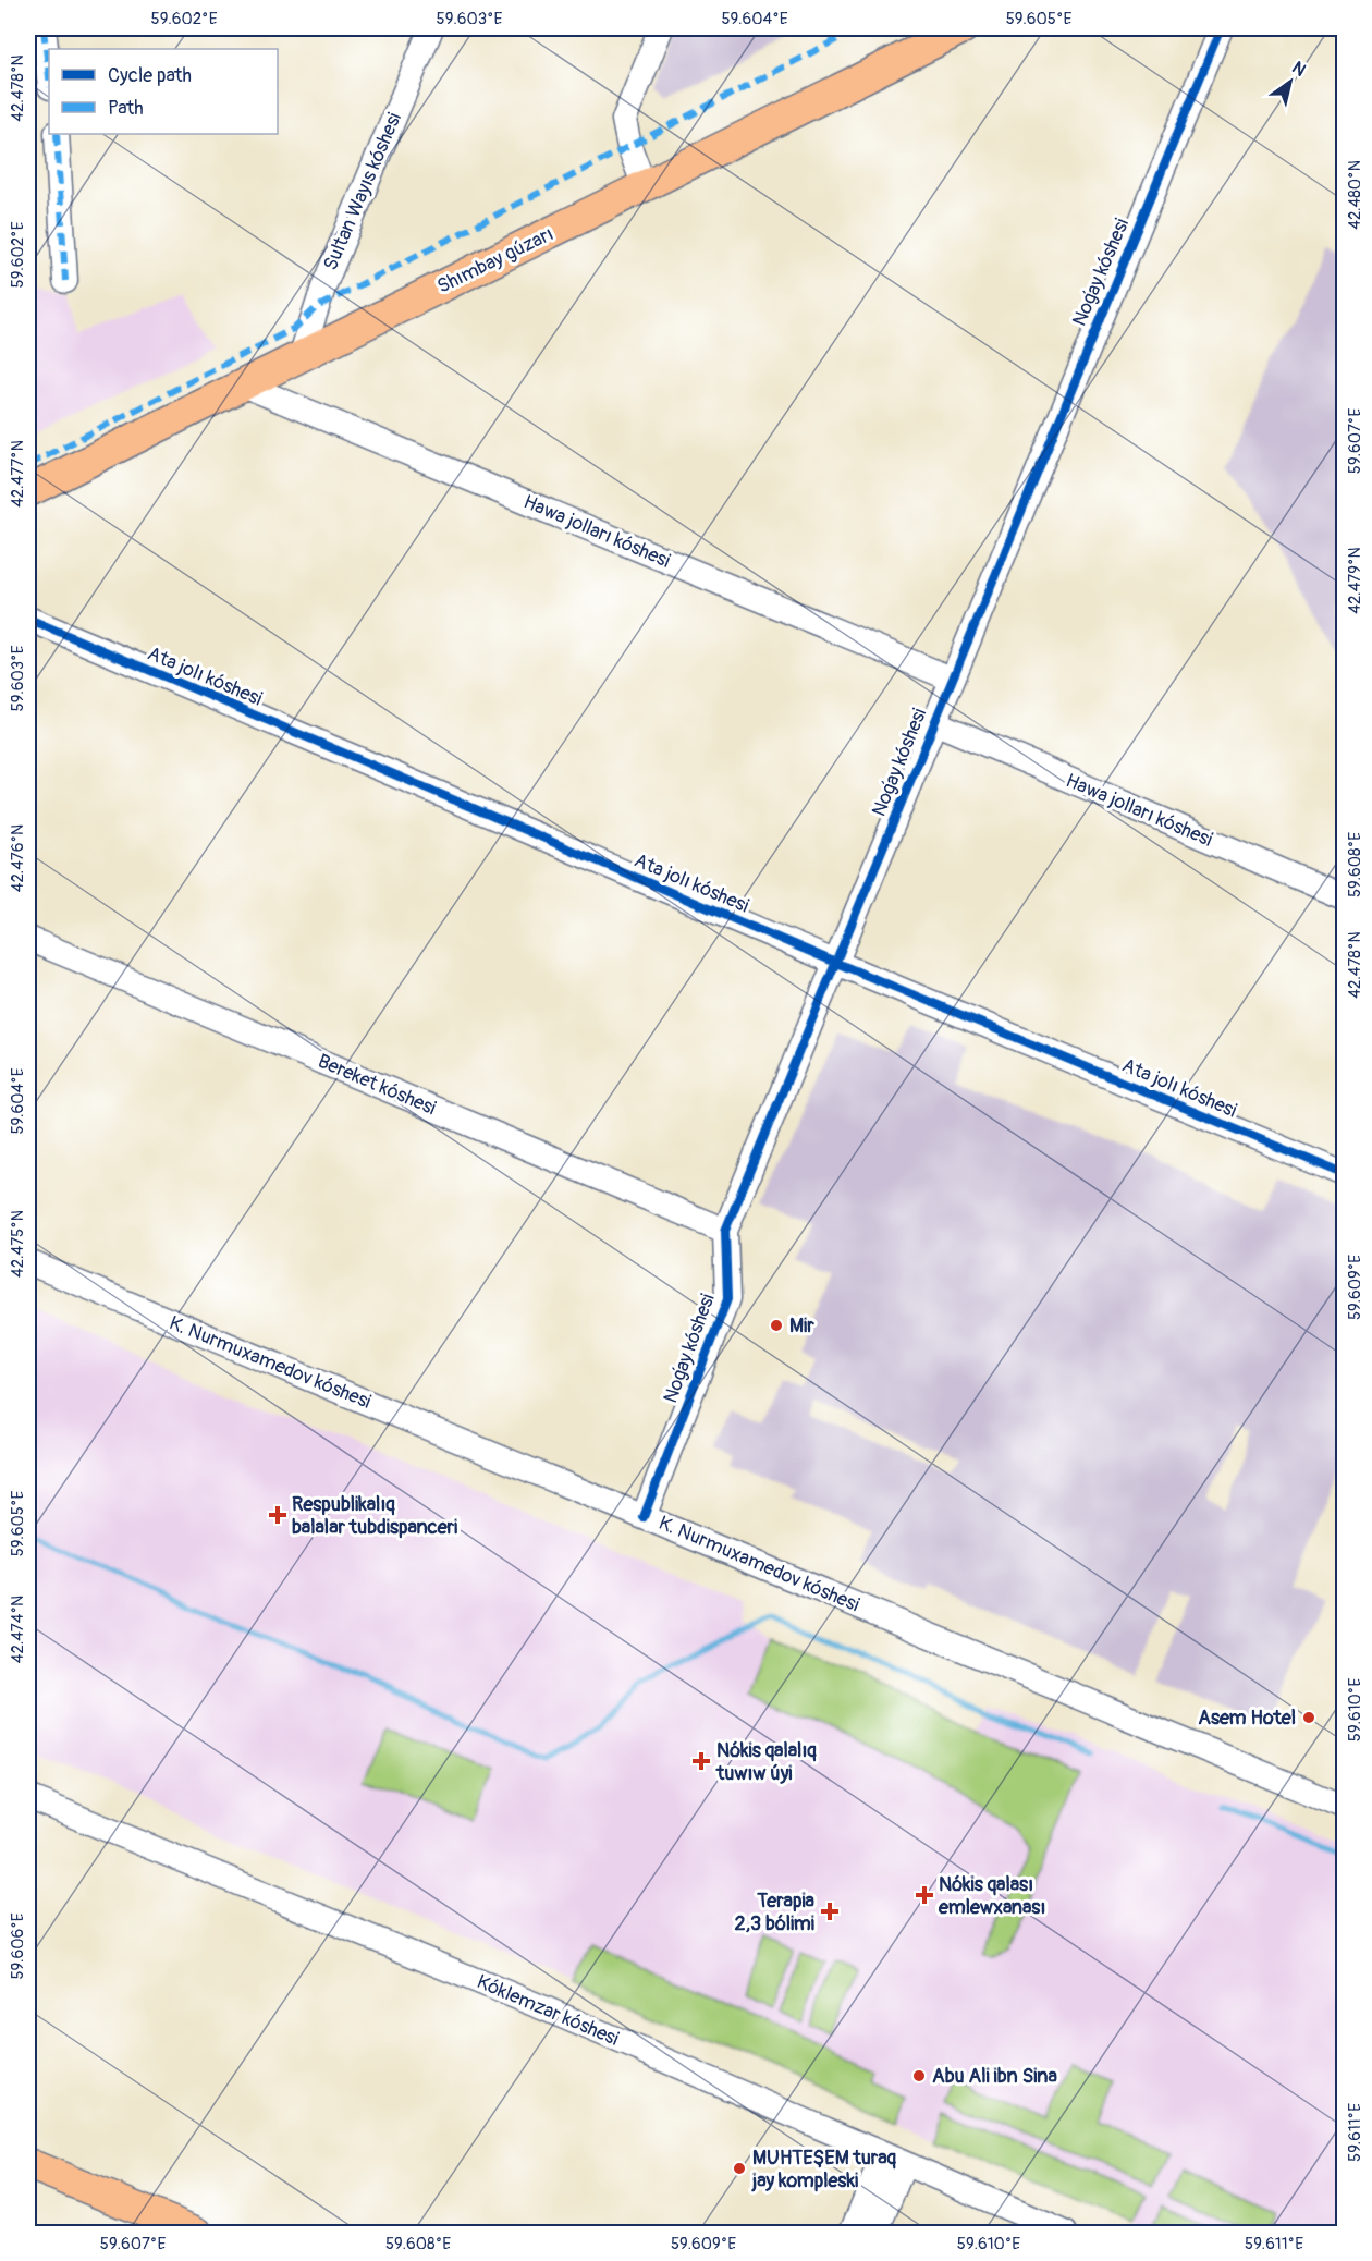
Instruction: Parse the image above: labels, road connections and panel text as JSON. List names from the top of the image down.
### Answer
{
  "streets": {
    "main road": ["Shımbay gúzarı"],
    "street": [
      "Sultan Wayıs kóshesi",
      "Noǵay kóshesi",
      "Hawa jolları kóshesi",
      "Ata jolı kóshesi",
      "Bereket kóshesi",
      "K. Nurmuxamedov kóshesi",
      "Kóklemzar kóshesi"
    ]
  },
  "crossings": [
    ["Sultan Wayıs kóshesi", "Shımbay gúzarı"],
    ["Shımbay gúzarı", "Hawa jolları kóshesi"],
    ["Noǵay kóshesi", "Hawa jolları kóshesi"],
    ["Noǵay kóshesi", "Ata jolı kóshesi"],
    ["Noǵay kóshesi", "Bereket kóshesi"],
    ["Noǵay kóshesi", "K. Nurmuxamedov kóshesi"]
  ],
  "places": {
    "other": [
      "Mir",
      "Asem Hotel",
      "Abu Ali ibn Sina",
      "MUHTEŞEM turaq jay kompleski"
    ],
    "health": [
      "Respublikalıq balalar tubdispanceri",
      "Nókis qalalıq tuwıw úyi",
      "Nókis qalası emlewxanası",
      "Terapia 2,3 bólimi"
    ]
  },
  "legend": ["Cycle path", "Path"],
  "north": "top right",
  "coordinates": [
    "59.602°E",
    "59.603°E",
    "59.604°E",
    "59.605°E",
    "42.478°N",
    "42.480°N",
    "59.607°E",
    "42.477°N",
    "42.479°N",
    "42.476°N",
    "59.608°E",
    "42.475°N",
    "59.609°E",
    "42.474°N",
    "59.610°E",
    "59.606°E",
    "59.611°E"
  ]
}
